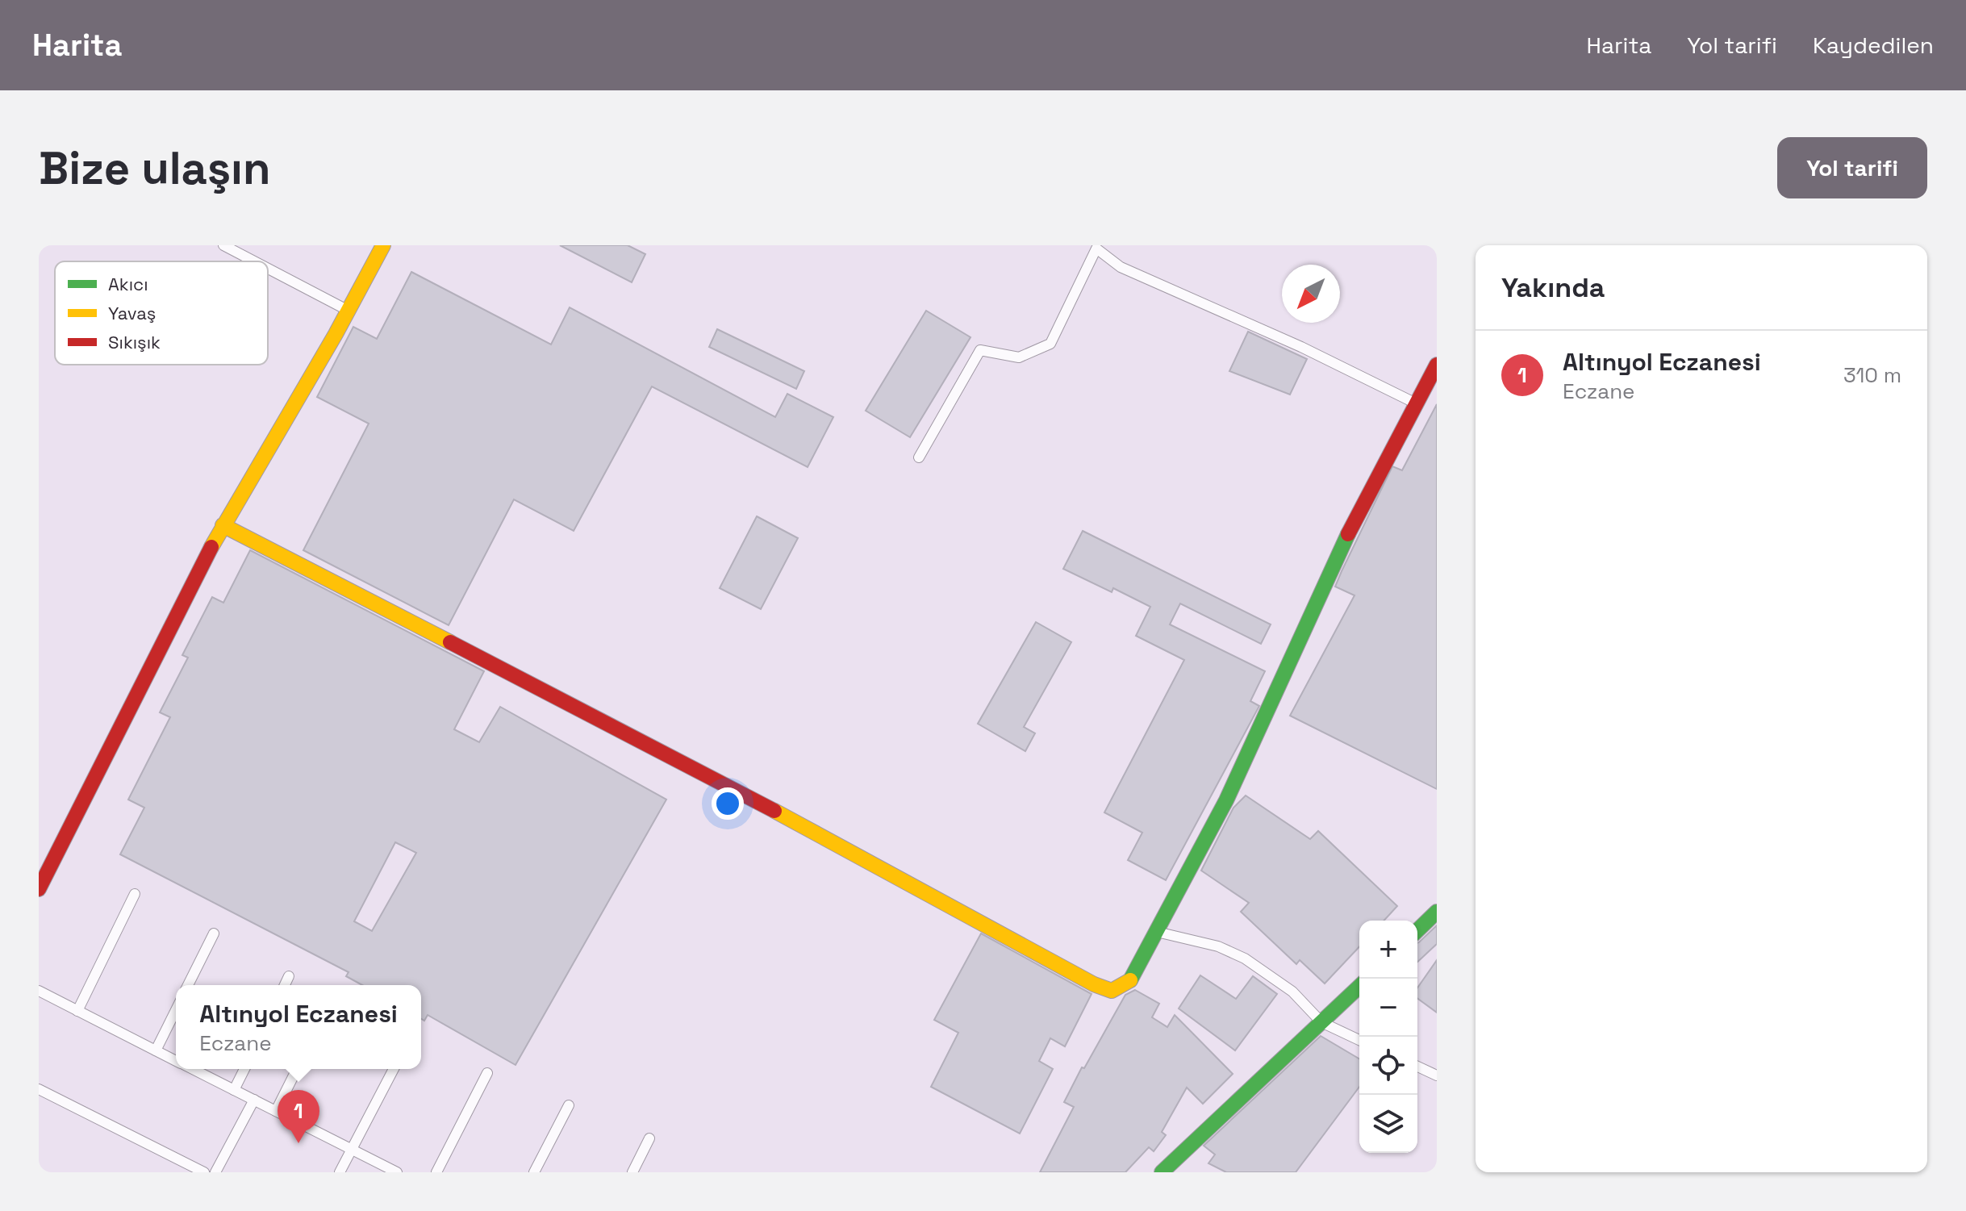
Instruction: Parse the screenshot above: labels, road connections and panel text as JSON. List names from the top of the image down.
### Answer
{
  "legend": ["Akıcı", "Yavaş", "Sıkışık"],
  "north": "bottom left",
  "page": {
    "header": "Harita",
    "nav": ["Harita", "Yol tarifi", "Kaydedilen"],
    "buttons": "Yol tarifi",
    "title": "Bize ulaşın",
    "heading": "Yakında",
    "list": [
      {
        "mark": "1",
        "name": "Altınyol Eczanesi",
        "note": "Eczane",
        "value": "310 m"
      }
    ],
    "map_buttons": ["+", "−"],
    "popup": ["Altınyol Eczanesi", "Eczane"],
    "pins": "1"
  }
}
